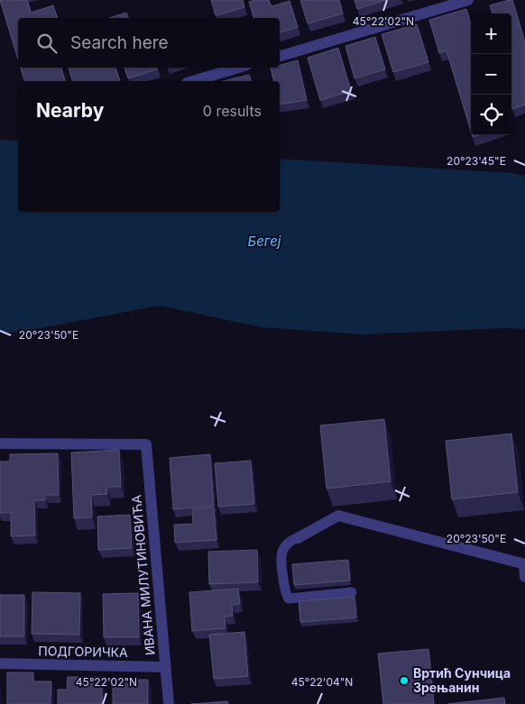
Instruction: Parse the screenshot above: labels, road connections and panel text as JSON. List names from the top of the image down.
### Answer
{
  "streets": {
    "street": ["ИВАНА МИЛУТИНОВИЋА", "ПОДГОРИЧКА"]
  },
  "crossings": [
    ["ИВАНА МИЛУТИНОВИЋА", "ПОДГОРИЧКА"]
  ],
  "water": ["Бегеј"],
  "places": ["Вртић Сунчица Зрењанин"],
  "page": {
    "map_buttons": ["+", "−"],
    "search": "Search here",
    "heading": ["Nearby", "0 results"]
  },
  "coordinates": [
    "45°22'02\"N",
    "20°23'45\"E",
    "20°23'50\"E",
    "45°22'04\"N"
  ]
}
